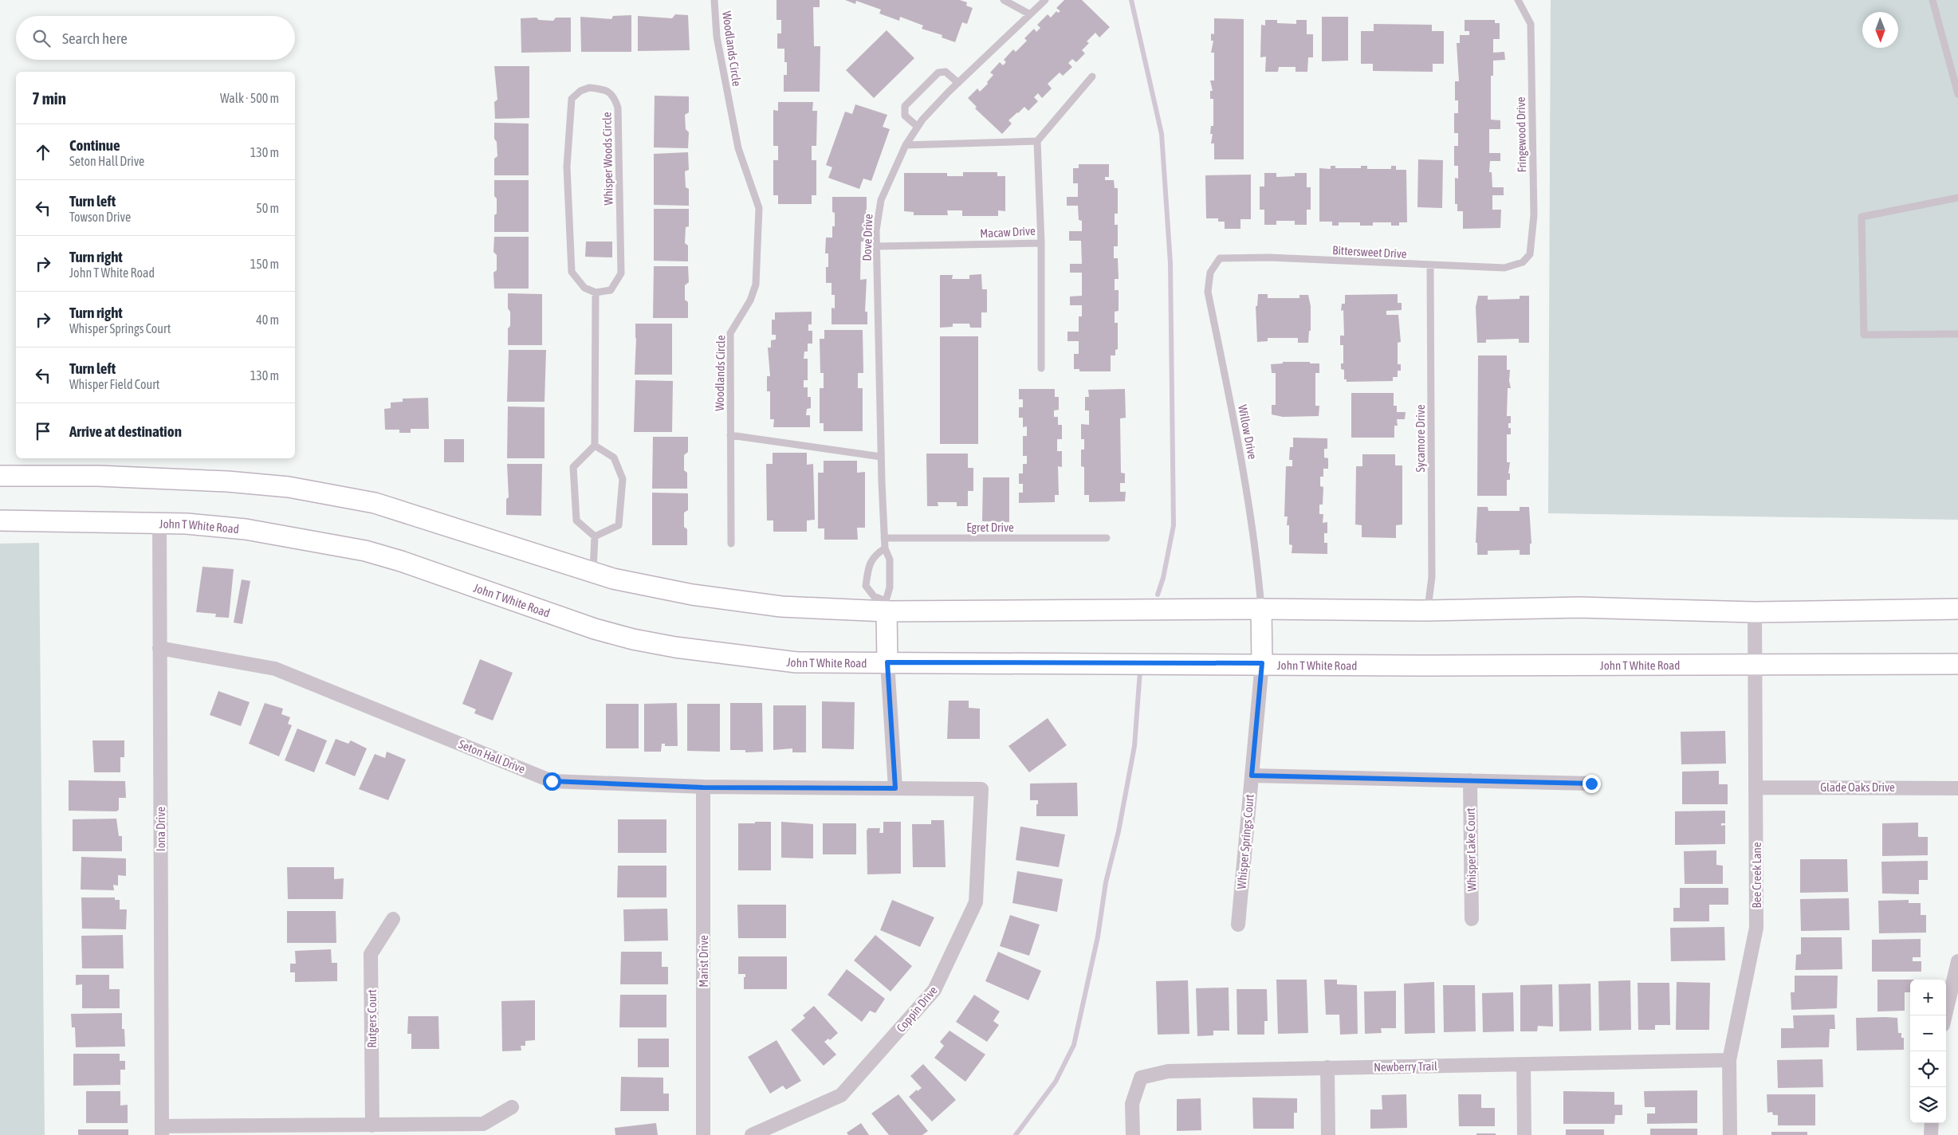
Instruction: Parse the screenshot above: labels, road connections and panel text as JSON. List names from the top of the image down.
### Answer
{
  "streets": {
    "main road": ["John T White Road"],
    "street": [
      "Seton Hall Drive",
      "Glade Oaks Drive",
      "Iona Drive",
      "Whisper Springs Court",
      "Whisper Lake Court",
      "Bee Creek Lane",
      "Marist Drive",
      "Coppin Drive",
      "Rutgers Court",
      "Newberry Trail"
    ],
    "lane": [
      "Woodlands Circle",
      "Fringewood Drive",
      "Whisper Woods Circle",
      "Macaw Drive",
      "Dove Drive",
      "Bittersweet Drive",
      "Willow Drive",
      "Sycamore Drive",
      "Egret Drive"
    ]
  },
  "crossings": [
    ["Fringewood Drive", "Bittersweet Drive"],
    ["Macaw Drive", "Dove Drive"],
    ["Dove Drive", "Egret Drive"],
    ["Bittersweet Drive", "Willow Drive"],
    ["Bittersweet Drive", "Sycamore Drive"],
    ["John T White Road", "Iona Drive"],
    ["John T White Road", "Whisper Springs Court"],
    ["John T White Road", "Bee Creek Lane"],
    ["Seton Hall Drive", "Iona Drive"],
    ["Seton Hall Drive", "Marist Drive"],
    ["Seton Hall Drive", "Coppin Drive"],
    ["Glade Oaks Drive", "Bee Creek Lane"],
    ["Bee Creek Lane", "Newberry Trail"]
  ],
  "north": "bottom",
  "page": {
    "search": "Search here",
    "heading": ["7 min", "Walk · 500 m"],
    "list": [
      ["Continue", "Seton Hall Drive", "130 m"],
      ["Turn left", "Towson Drive", "50 m"],
      ["Turn right", "John T White Road", "150 m"],
      ["Turn right", "Whisper Springs Court", "40 m"],
      ["Turn left", "Whisper Field Court", "130 m"],
      "Arrive at destination"
    ],
    "map_buttons": ["+", "−"]
  }
}
